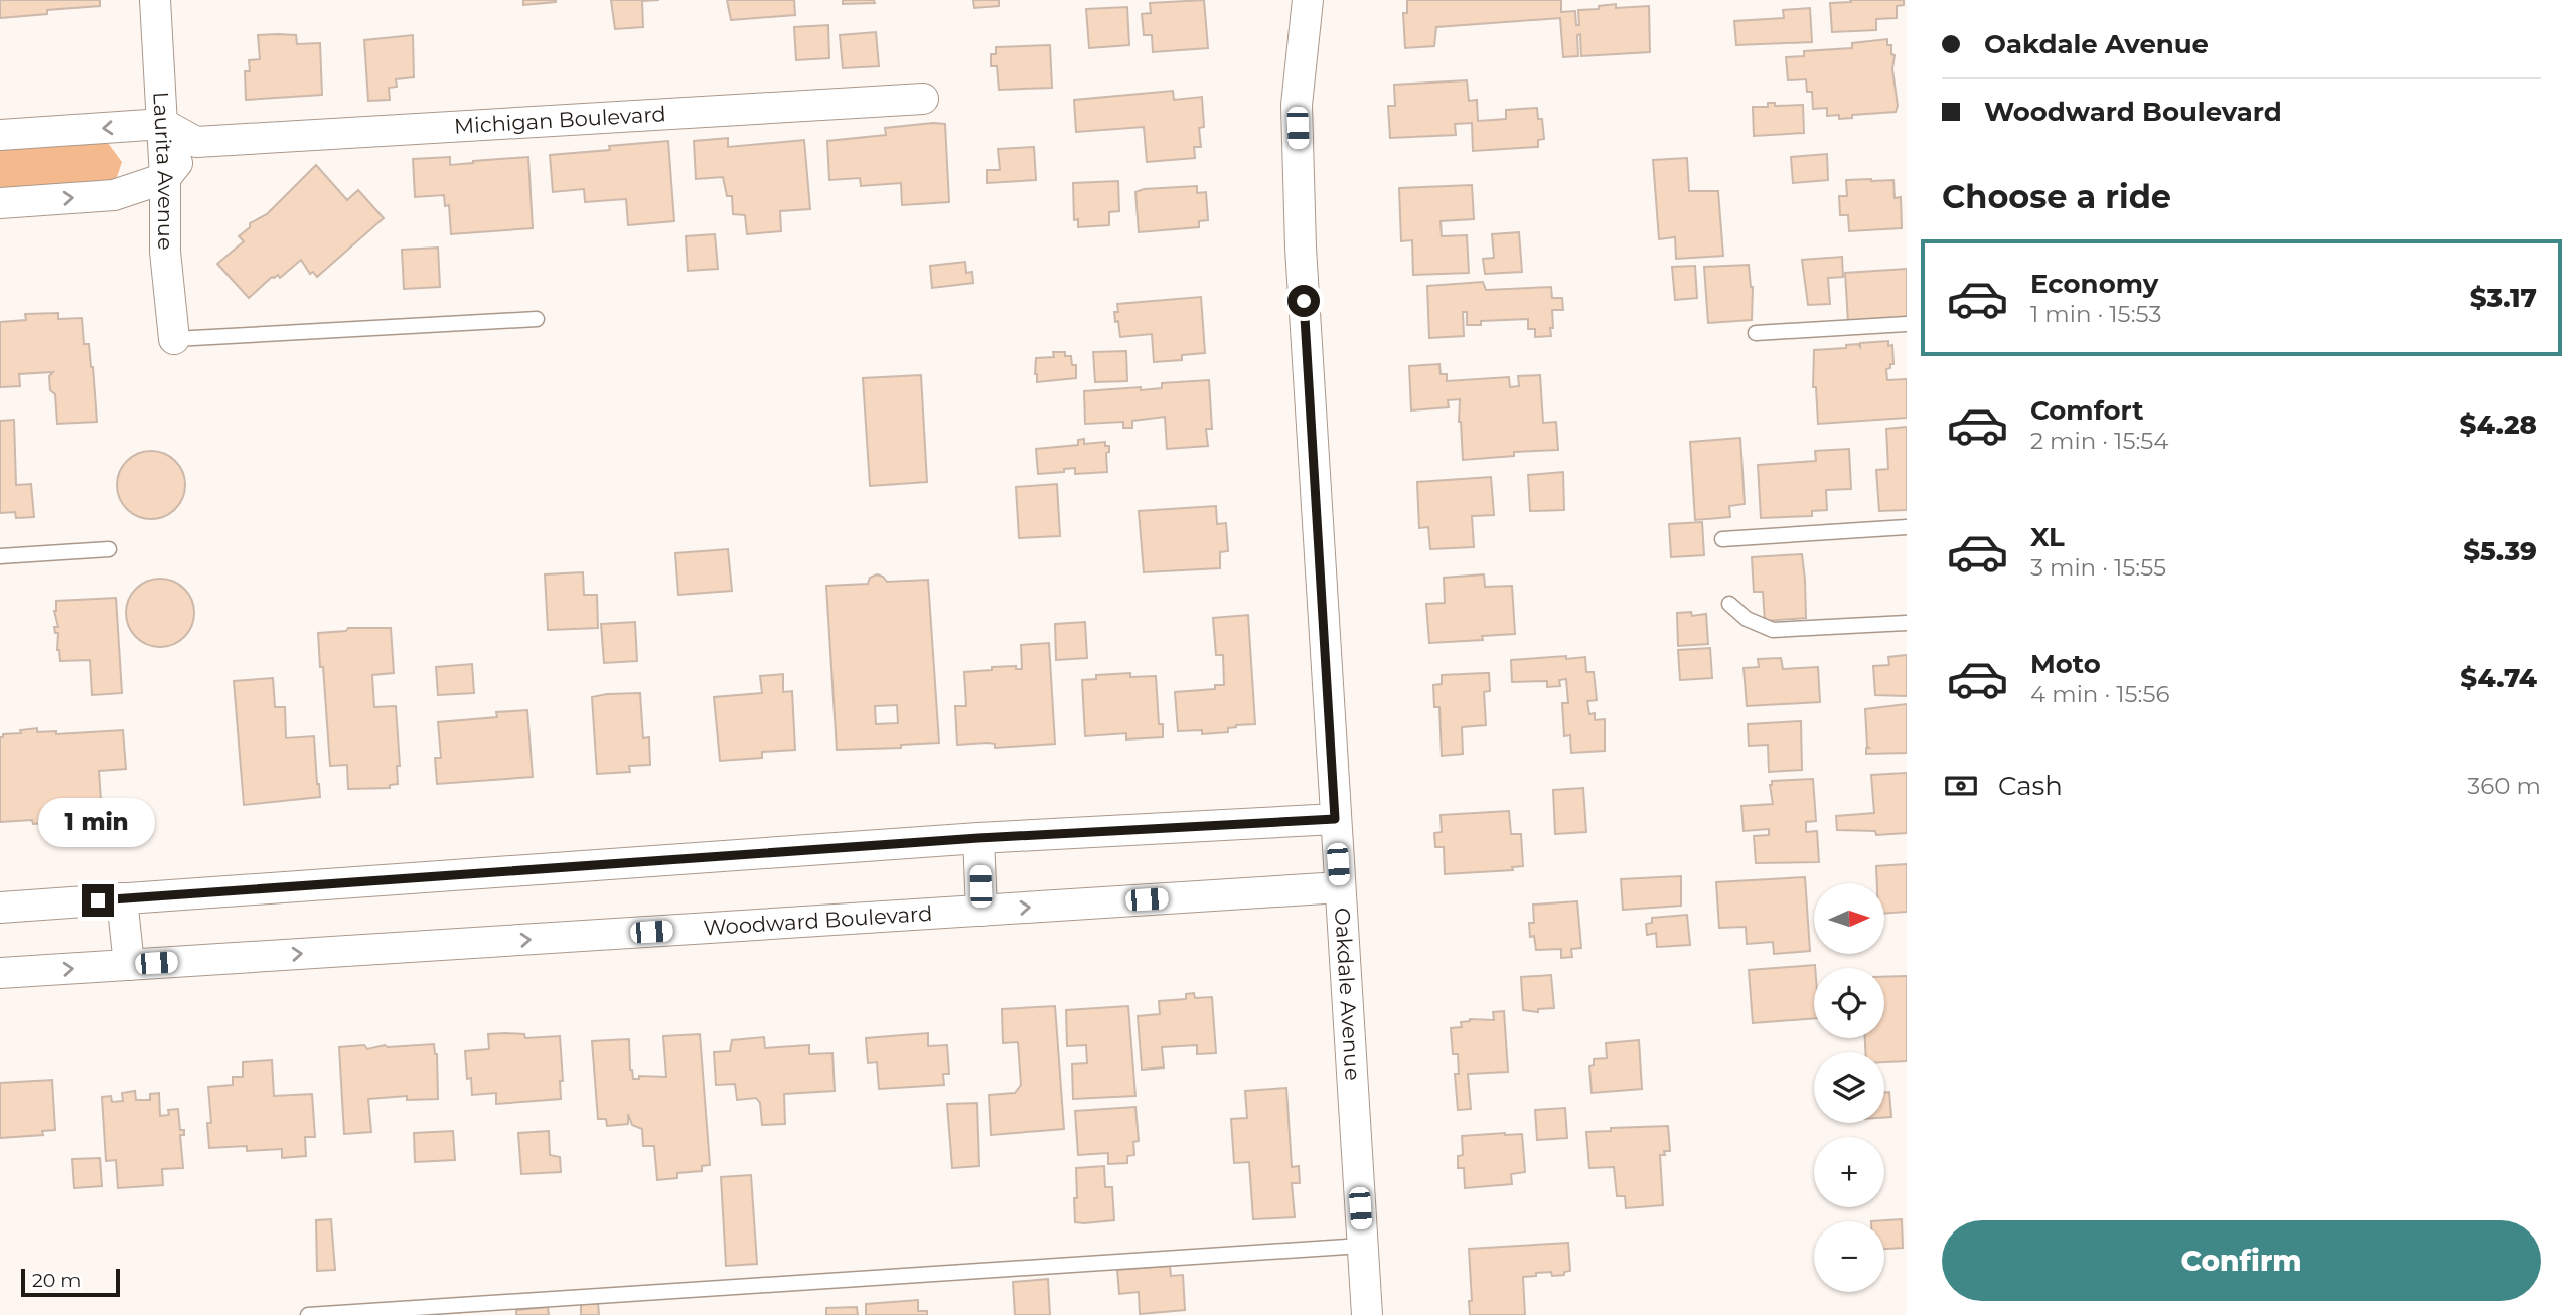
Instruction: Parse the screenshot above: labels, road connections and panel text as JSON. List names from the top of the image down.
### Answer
{
  "streets": {
    "street": [
      "Michigan Boulevard",
      "Laurita Avenue",
      "Woodward Boulevard",
      "Oakdale Avenue"
    ]
  },
  "crossings": [
    ["Woodward Boulevard", "Oakdale Avenue"]
  ],
  "scale_bar": "20 m",
  "north": "right",
  "page": {
    "banner": ["Oakdale Avenue", "Woodward Boulevard"],
    "heading": "Choose a ride",
    "list": [
      {
        "name": "Economy",
        "note": "1 min · 15:53",
        "value": "$3.17"
      },
      {
        "name": "Comfort",
        "note": "2 min · 15:54",
        "value": "$4.28"
      },
      {
        "name": "XL",
        "note": "3 min · 15:55",
        "value": "$5.39"
      },
      {
        "name": "Moto",
        "note": "4 min · 15:56",
        "value": "$4.74"
      }
    ],
    "pay": ["Cash", "360 m"],
    "bubble": "1 min",
    "map_buttons": ["+", "−"],
    "buttons": "Confirm",
    "scale": "20 m"
  }
}
